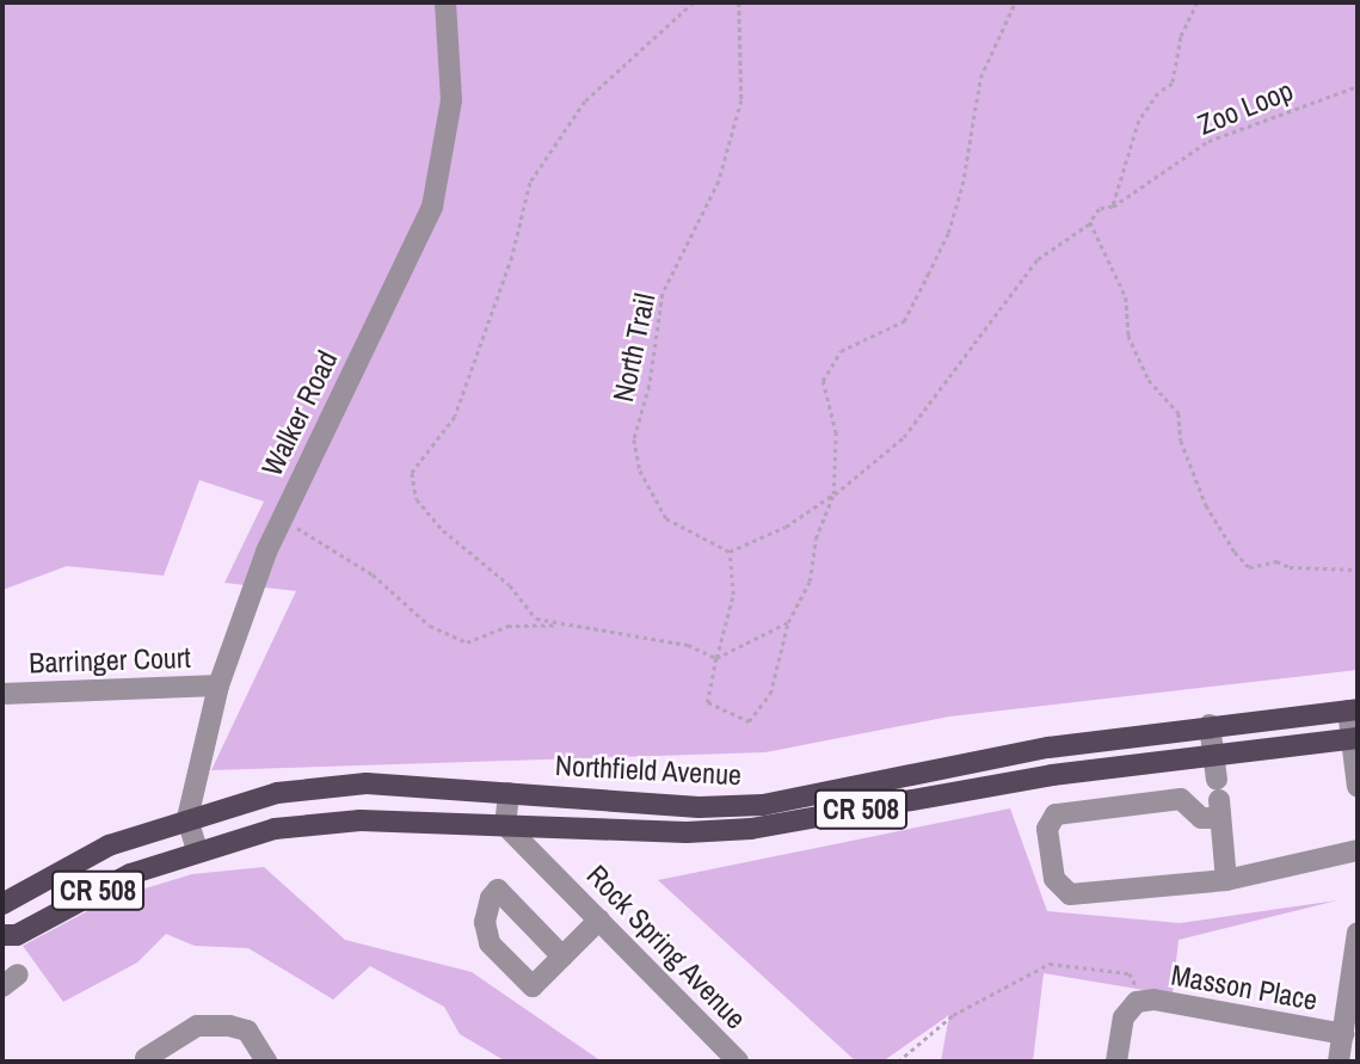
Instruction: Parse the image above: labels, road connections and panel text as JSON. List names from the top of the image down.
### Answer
{
  "streets": {
    "main road": ["Northfield Avenue", "CR 508"],
    "street": [
      "Walker Road",
      "Barringer Court",
      "Rock Spring Avenue",
      "Masson Place"
    ],
    "path": ["Zoo Loop", "North Trail"]
  },
  "crossings": [
    ["Walker Road", "Barringer Court"],
    ["Walker Road", "Northfield Avenue"],
    ["Northfield Avenue", "Rock Spring Avenue"]
  ]
}
